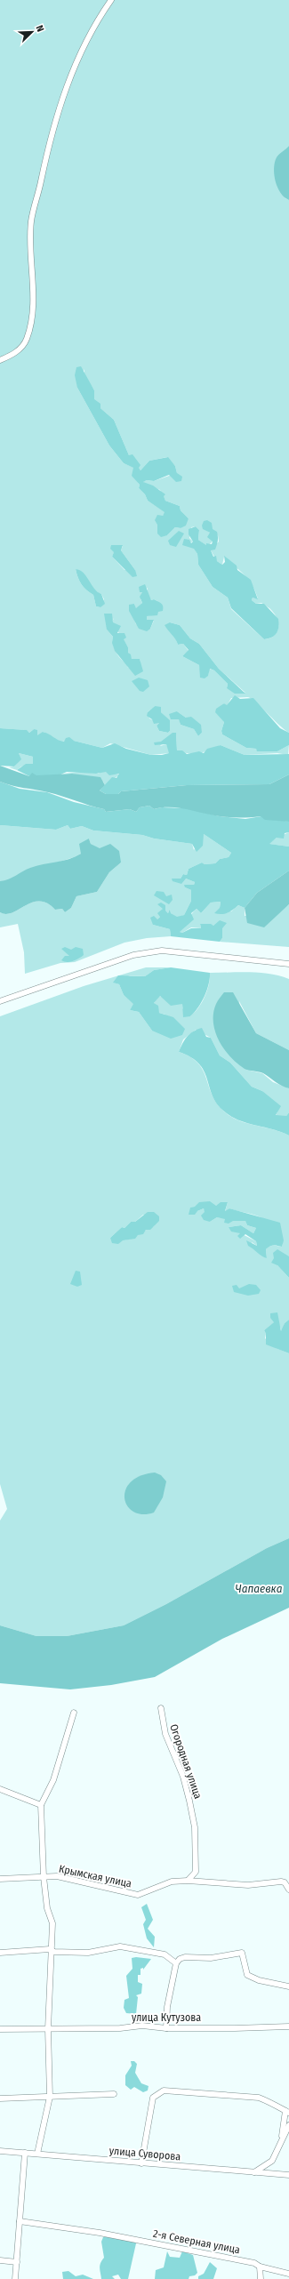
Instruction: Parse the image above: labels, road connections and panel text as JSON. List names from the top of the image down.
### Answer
{
  "streets": {
    "street": [
      "Огородная улица",
      "Крымская улица",
      "улица Кутузова",
      "улица Суворова",
      "2-я Северная улица"
    ]
  },
  "crossings": [
    ["Огородная улица", "Крымская улица"]
  ],
  "water": ["Чапаевка"],
  "north": "top right"
}
